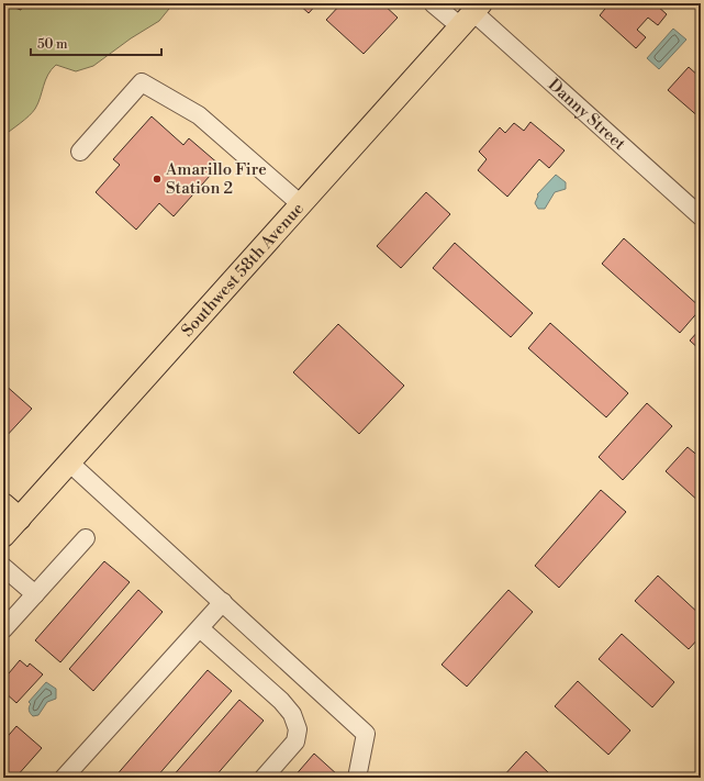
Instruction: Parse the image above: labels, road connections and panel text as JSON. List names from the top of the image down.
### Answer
{
  "streets": {
    "main road": ["Southwest 58th Avenue"],
    "street": ["Danny Street"]
  },
  "crossings": [
    ["Danny Street", "Southwest 58th Avenue"]
  ],
  "places": ["Amarillo Fire Station 2"],
  "scale_bar": "50 m"
}
